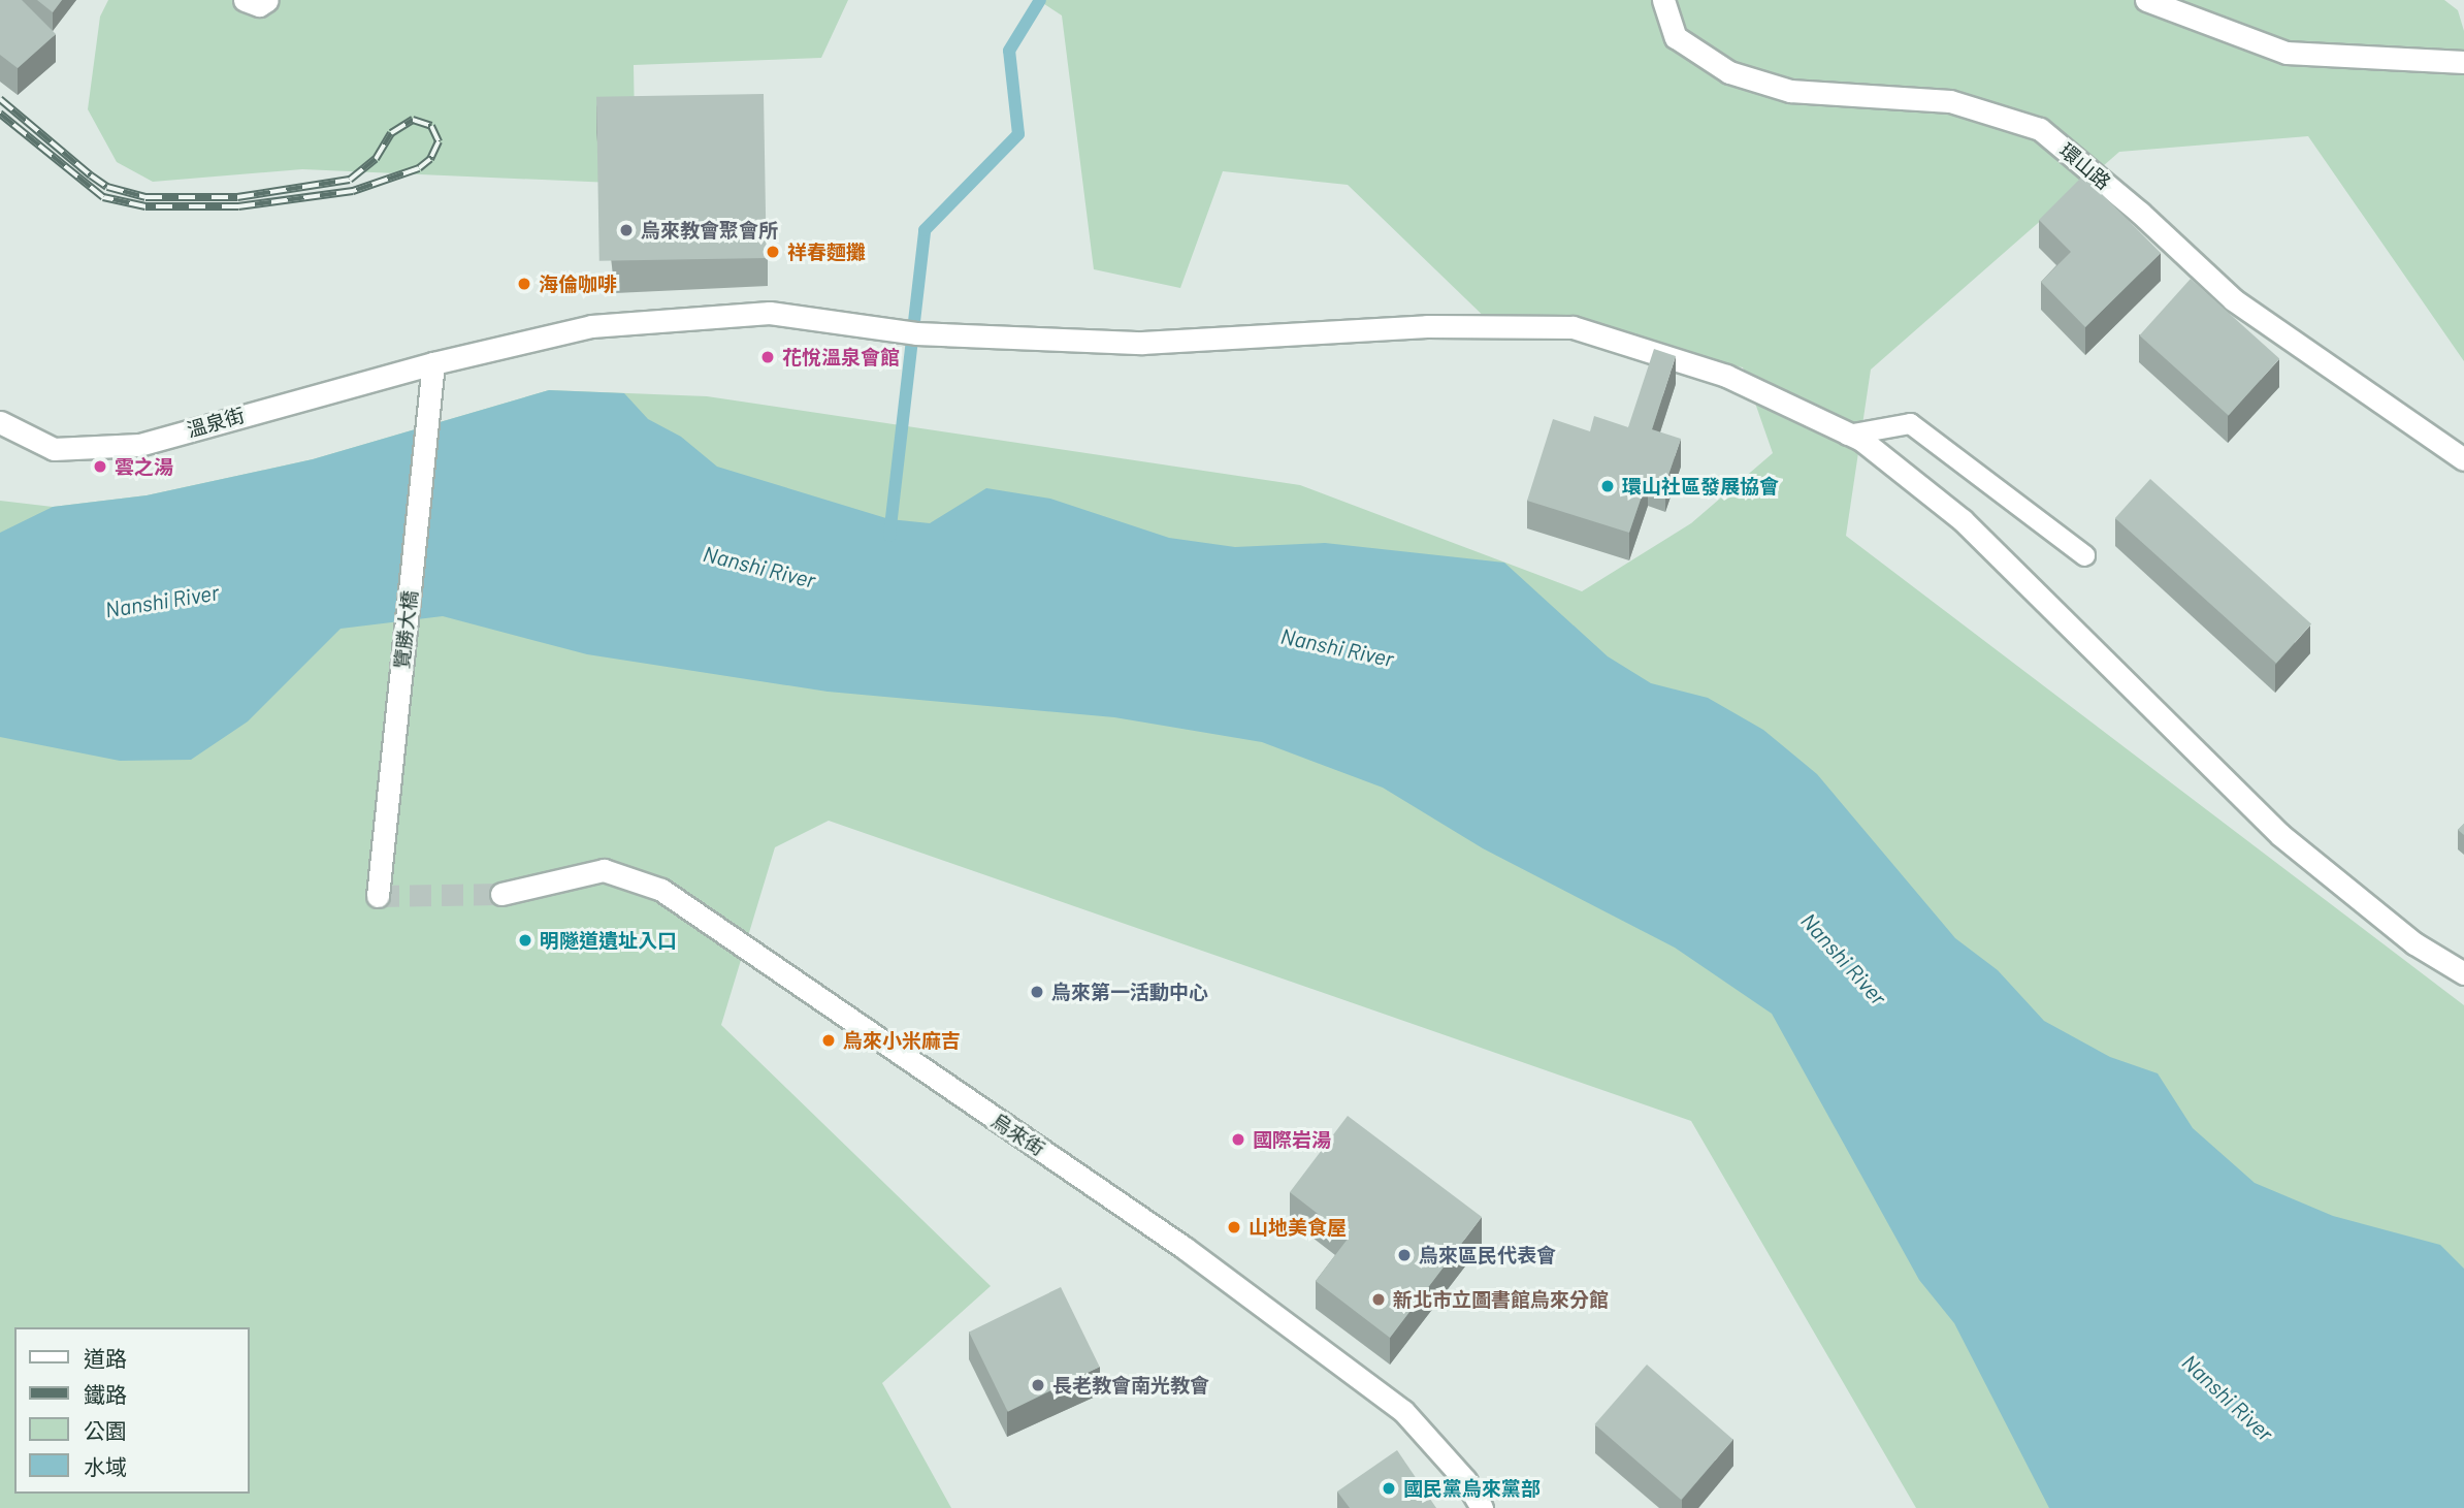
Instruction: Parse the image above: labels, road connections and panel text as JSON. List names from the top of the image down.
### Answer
{
  "streets": {
    "street": [
      "環山路",
      "溫泉街",
      "覽勝大橋",
      "烏來街"
    ]
  },
  "crossings": [
    ["溫泉街", "覽勝大橋"]
  ],
  "water": ["Nanshi River"],
  "places": [
    "烏來教會聚會所",
    "祥春麵攤",
    "海倫咖啡",
    "花悅溫泉會館",
    "雲之湯",
    "環山社區發展協會",
    "明隧道遺址入口",
    "烏來第一活動中心",
    "烏來小米麻吉",
    "國際岩湯",
    "山地美食屋",
    "烏來區民代表會",
    "新北市立圖書館烏來分館",
    "長老教會南光教會",
    "國民黨烏來黨部"
  ],
  "legend": [
    "道路",
    "鐵路",
    "公園",
    "水域"
  ]
}
